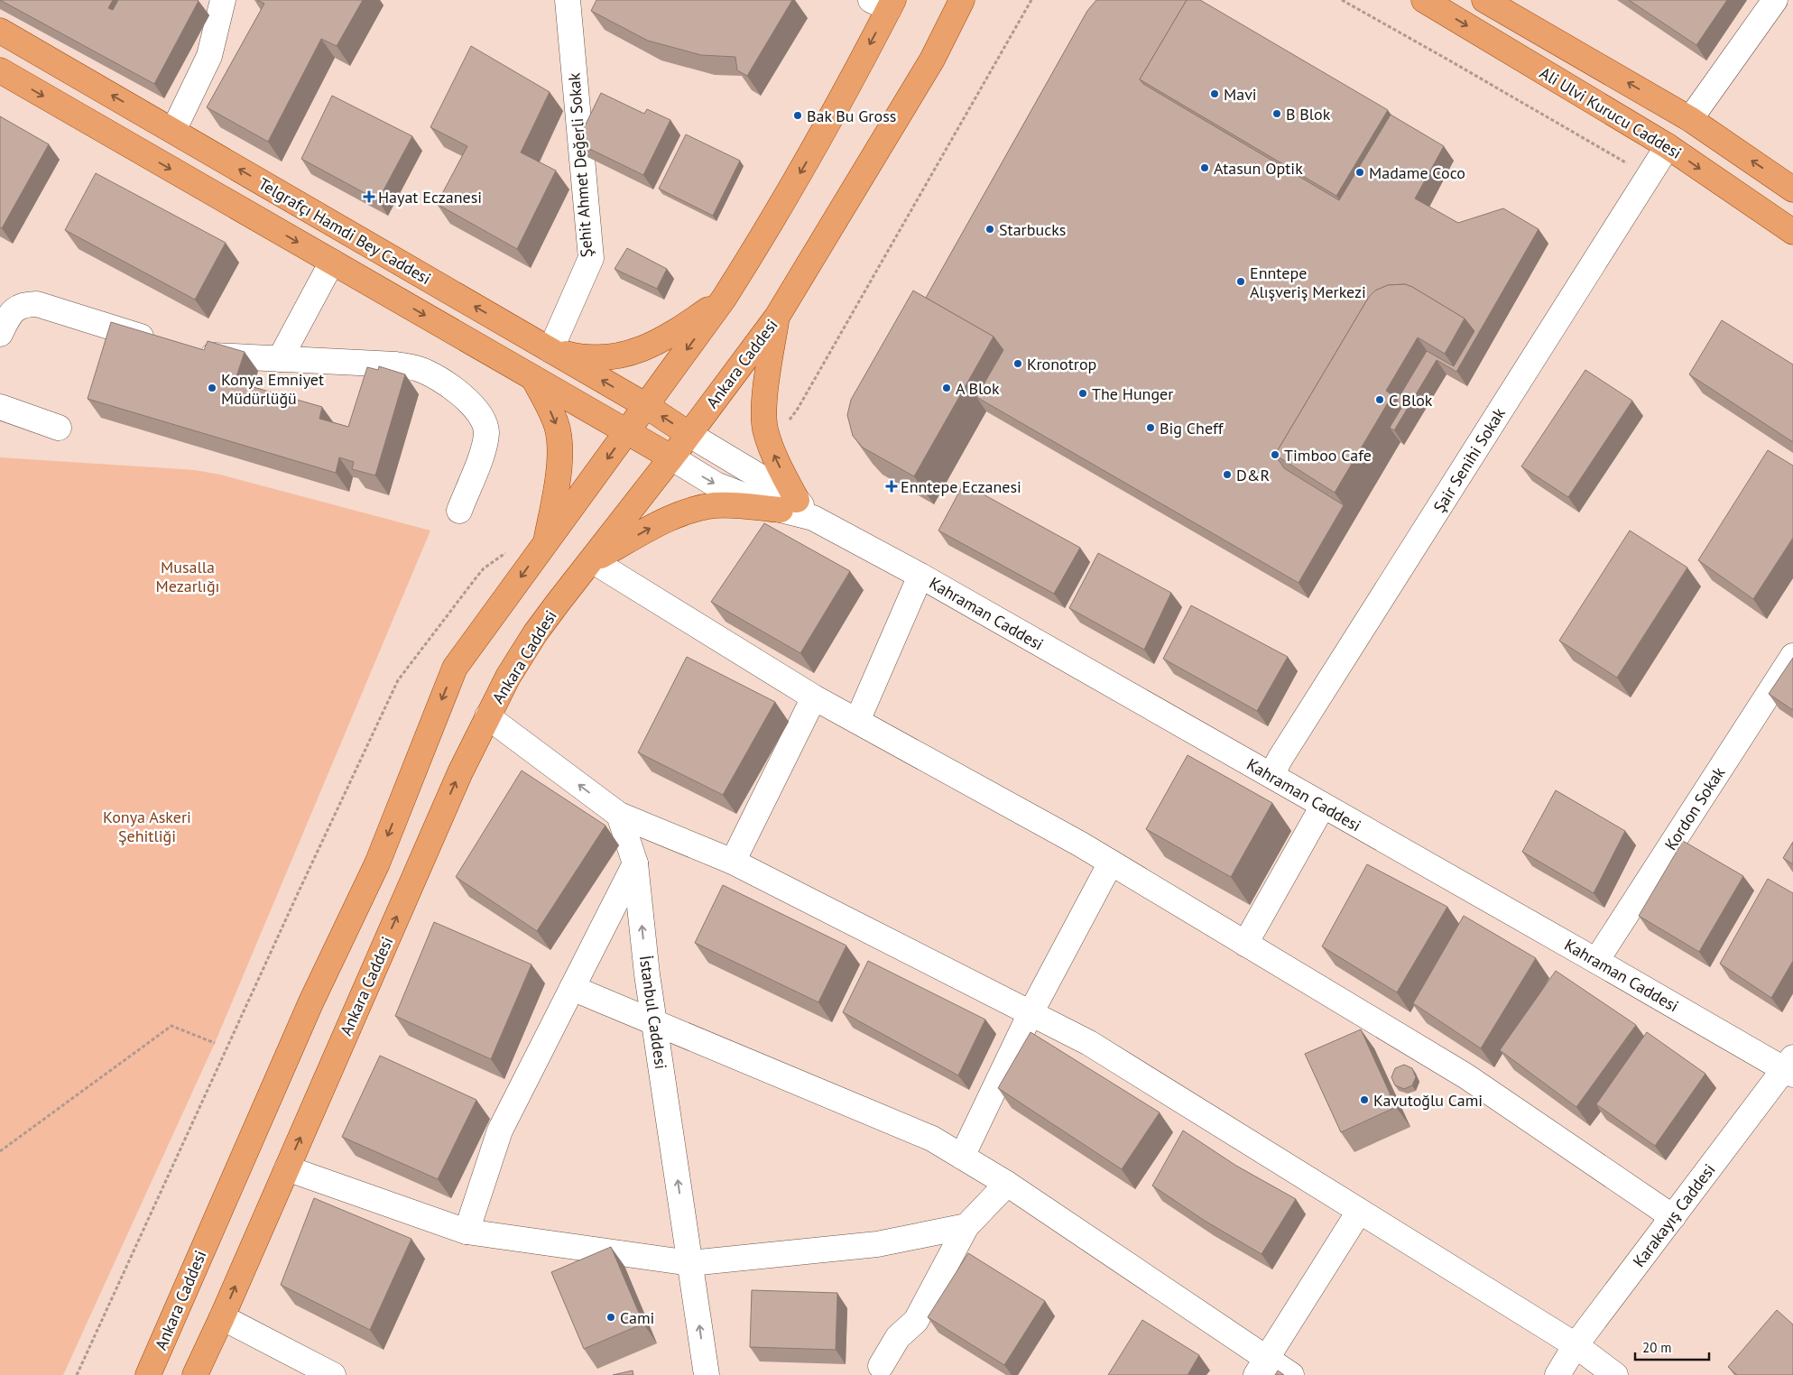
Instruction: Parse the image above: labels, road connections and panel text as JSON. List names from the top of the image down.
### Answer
{
  "streets": {
    "main road": ["Ali Ulvi Kurucu Caddesi", "Telgrafçı Hamdi Bey Caddesi", "Ankara Caddesi"],
    "street": [
      "Şehit Ahmet Değerli Sokak",
      "Şair Senihi Sokak",
      "Kahraman Caddesi",
      "Kordon Sokak",
      "İstanbul Caddesi",
      "Karakayış Caddesi"
    ]
  },
  "crossings": [
    ["Ali Ulvi Kurucu Caddesi", "Şair Senihi Sokak"],
    ["Şehit Ahmet Değerli Sokak", "Telgrafçı Hamdi Bey Caddesi"],
    ["Telgrafçı Hamdi Bey Caddesi", "Ankara Caddesi"],
    ["Telgrafçı Hamdi Bey Caddesi", "Kahraman Caddesi"],
    ["Ankara Caddesi", "Kahraman Caddesi"],
    ["Şair Senihi Sokak", "Kahraman Caddesi"],
    ["Kahraman Caddesi", "Kordon Sokak"],
    ["Kahraman Caddesi", "Karakayış Caddesi"]
  ],
  "one_way": ["İstanbul Caddesi"],
  "parks": ["Musalla Mezarlığı", "Konya Askeri Şehitliği"],
  "places": {
    "other": [
      "Mavi",
      "B Blok",
      "Bak Bu Gross",
      "Atasun Optik",
      "Madame Coco",
      "Starbucks",
      "Enntepe Alışveriş Merkezi",
      "Kronotrop",
      "Konya Emniyet Müdürlüğü",
      "A Blok",
      "The Hunger",
      "C Blok",
      "Big Cheff",
      "Timboo Cafe",
      "D&R",
      "Kavutoğlu Cami",
      "Cami"
    ],
    "health": ["Hayat Eczanesi", "Enntepe Eczanesi"]
  },
  "scale_bar": "20 m"
}
